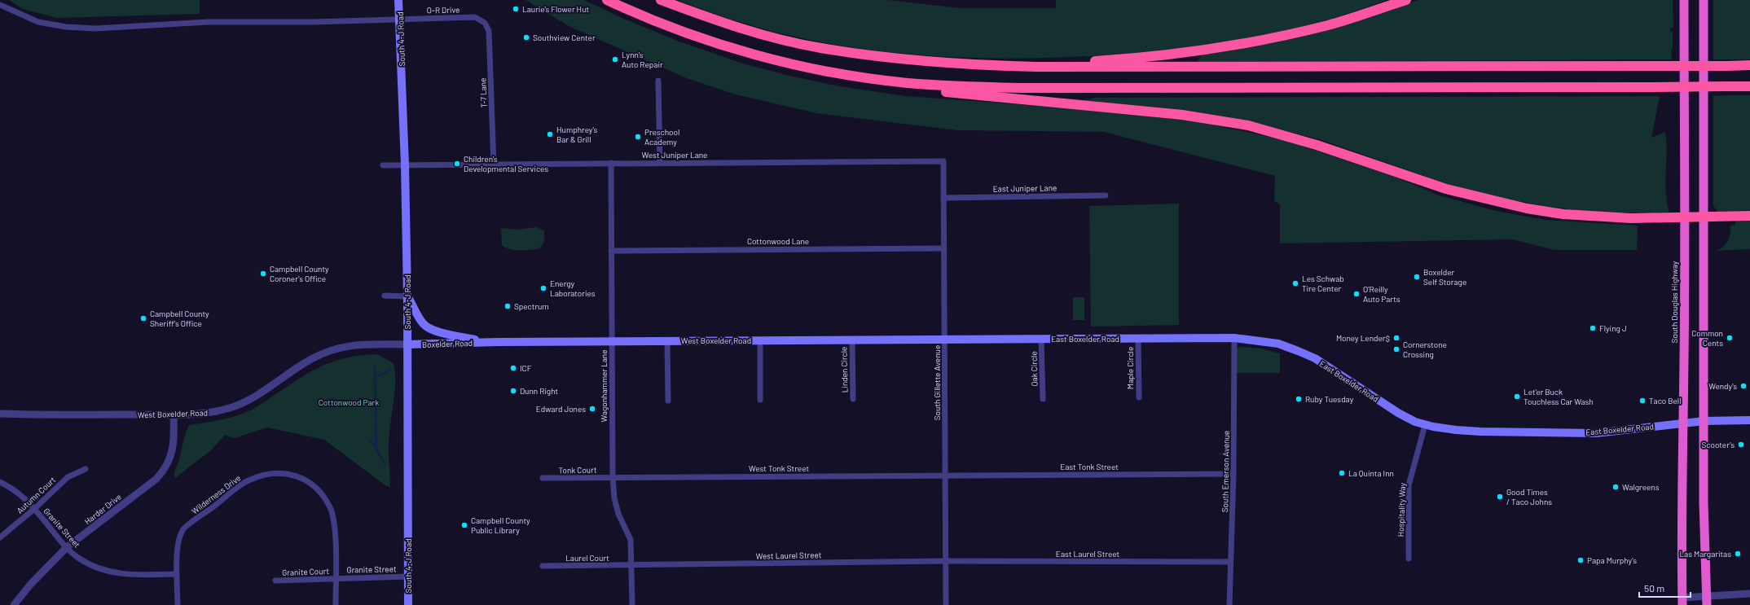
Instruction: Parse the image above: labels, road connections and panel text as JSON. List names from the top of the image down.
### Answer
{
  "streets": {
    "highway": ["South Douglas Highway"],
    "main road": [
      "South 4-J Road",
      "East Boxelder Road",
      "West Boxelder Road",
      "Boxelder Road"
    ],
    "street": [
      "O-R Drive",
      "T-7 Lane",
      "West Juniper Lane",
      "East Juniper Lane",
      "Cottonwood Lane",
      "Maple Circle",
      "Oak Circle",
      "Linden Circle",
      "South Gillette Avenue",
      "Wagonhammer Lane",
      "East Tonk Street",
      "West Tonk Street",
      "Tonk Court",
      "South Emerson Avenue",
      "Wilderness Drive",
      "Autumn Court",
      "Harder Drive",
      "Hospitality Way",
      "Granite Street",
      "East Laurel Street",
      "West Laurel Street",
      "Laurel Court",
      "Granite Court"
    ]
  },
  "crossings": [
    ["O-R Drive", "South 4-J Road"],
    ["O-R Drive", "T-7 Lane"],
    ["South 4-J Road", "West Juniper Lane"],
    ["South 4-J Road", "West Boxelder Road"],
    ["South 4-J Road", "Boxelder Road"],
    ["South 4-J Road", "Granite Street"],
    ["T-7 Lane", "West Juniper Lane"],
    ["West Juniper Lane", "South Gillette Avenue"],
    ["West Juniper Lane", "Wagonhammer Lane"],
    ["East Juniper Lane", "South Gillette Avenue"],
    ["Cottonwood Lane", "South Gillette Avenue"],
    ["Cottonwood Lane", "Wagonhammer Lane"],
    ["South Douglas Highway", "East Boxelder Road"],
    ["East Boxelder Road", "West Boxelder Road"],
    ["East Boxelder Road", "Maple Circle"],
    ["East Boxelder Road", "Oak Circle"],
    ["East Boxelder Road", "South Gillette Avenue"],
    ["East Boxelder Road", "South Emerson Avenue"],
    ["East Boxelder Road", "Hospitality Way"],
    ["West Boxelder Road", "Boxelder Road"],
    ["West Boxelder Road", "Linden Circle"],
    ["West Boxelder Road", "South Gillette Avenue"],
    ["West Boxelder Road", "Wagonhammer Lane"],
    ["West Boxelder Road", "Harder Drive"],
    ["South Gillette Avenue", "East Tonk Street"],
    ["South Gillette Avenue", "West Tonk Street"],
    ["South Gillette Avenue", "East Laurel Street"],
    ["South Gillette Avenue", "West Laurel Street"],
    ["Wagonhammer Lane", "West Tonk Street"],
    ["Wagonhammer Lane", "Tonk Court"],
    ["Wagonhammer Lane", "West Laurel Street"],
    ["Wagonhammer Lane", "Laurel Court"],
    ["East Tonk Street", "West Tonk Street"],
    ["East Tonk Street", "South Emerson Avenue"],
    ["West Tonk Street", "Tonk Court"],
    ["South Emerson Avenue", "East Laurel Street"],
    ["Wilderness Drive", "Granite Street"],
    ["Wilderness Drive", "Granite Court"],
    ["Autumn Court", "Granite Street"],
    ["Harder Drive", "Granite Street"],
    ["Granite Street", "Granite Court"],
    ["East Laurel Street", "West Laurel Street"],
    ["West Laurel Street", "Laurel Court"]
  ],
  "parks": ["Cottonwood Park"],
  "places": [
    "Laurie's Flower Hut",
    "Southview Center",
    "Lynn's Auto Repair",
    "Humphrey's Bar & Grill",
    "Preschool Academy",
    "Children's Developmental Services",
    "Campbell County Coroner's Office",
    "Boxelder Self Storage",
    "Les Schwab Tire Center",
    "Energy Laboratories",
    "O'Reilly Auto Parts",
    "Spectrum",
    "Campbell County Sheriff's Office",
    "Flying J",
    "Money Lender$",
    "Common Cents",
    "Cornerstone Crossing",
    "ICF",
    "Wendy's",
    "Dunn Right",
    "Let'er Buck Touchless Car Wash",
    "Ruby Tuesday",
    "Taco Bell",
    "Edward Jones",
    "Scooter's",
    "La Quinta Inn",
    "Walgreens",
    "Good Times / Taco Johns",
    "Campbell County Public Library",
    "Las Margaritas",
    "Papa Murphy's"
  ],
  "scale_bar": "50 m"
}
